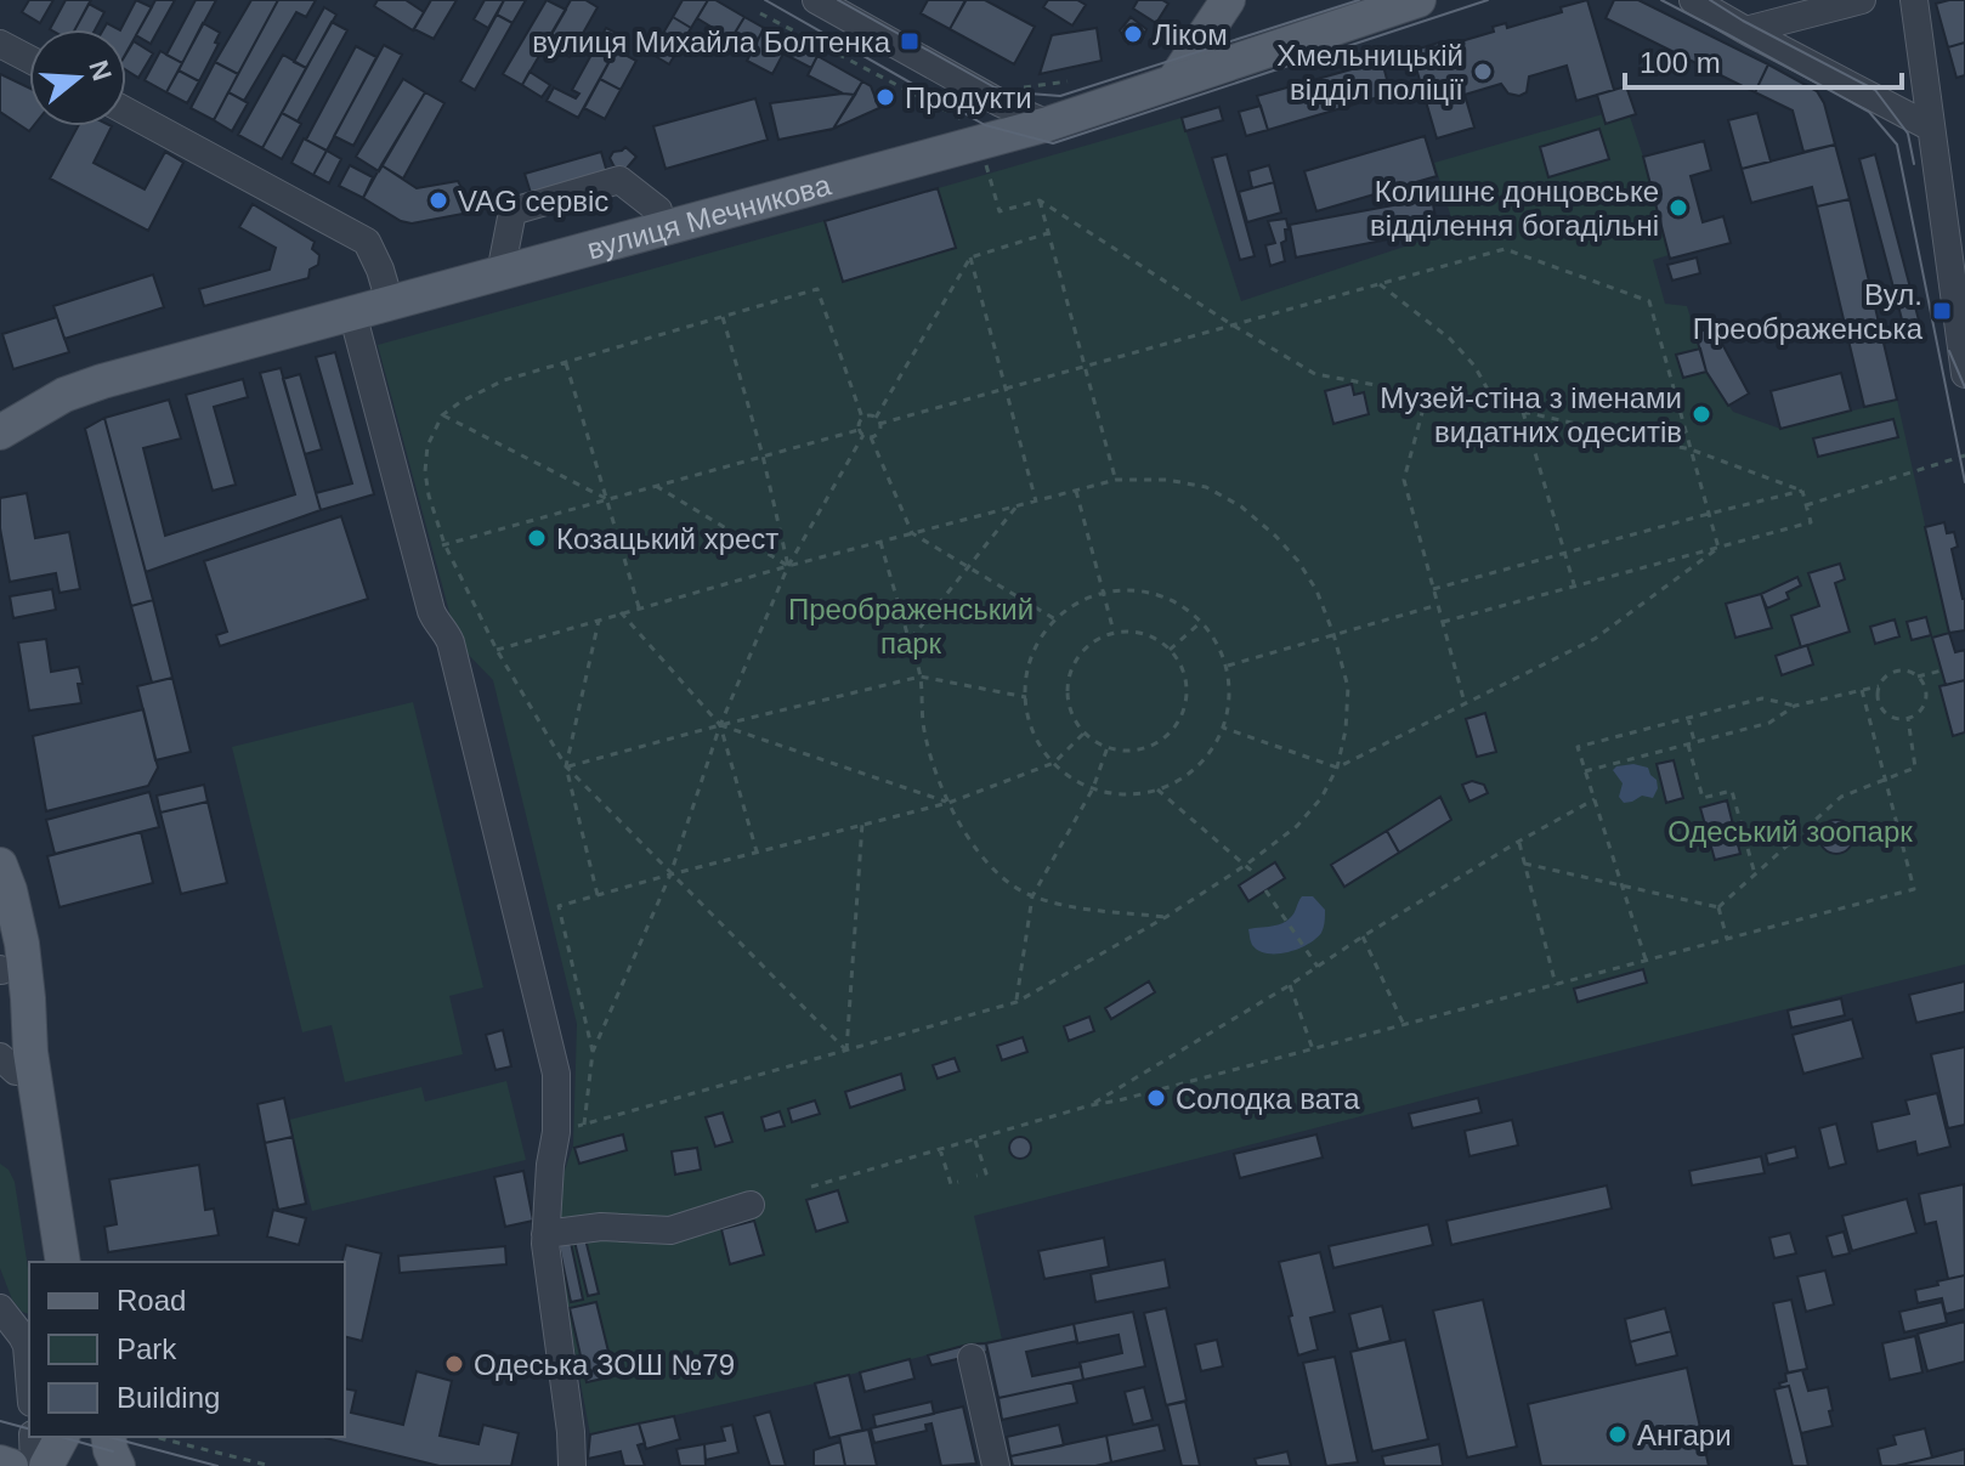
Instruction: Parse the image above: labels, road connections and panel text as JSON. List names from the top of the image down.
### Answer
{
  "streets": {
    "main road": ["вулиця Мечникова"]
  },
  "parks": ["Преображенський парк", "Одеський зоопарк"],
  "places": {
    "other": [
      "Ліком",
      "Хмельницькій відділ поліції",
      "Продукти",
      "VAG сервіс",
      "Колишнє донцовське відділення богадільні",
      "Музей-стіна з іменами видатних одеситів",
      "Козацький хрест",
      "Солодка вата",
      "Одеська ЗОШ №79",
      "Ангари"
    ],
    "transit": ["вулиця Михайла Болтенка", "Вул. Преображенська"]
  },
  "legend": ["Road", "Park", "Building"],
  "scale_bar": "100 m",
  "north": "right"
}
